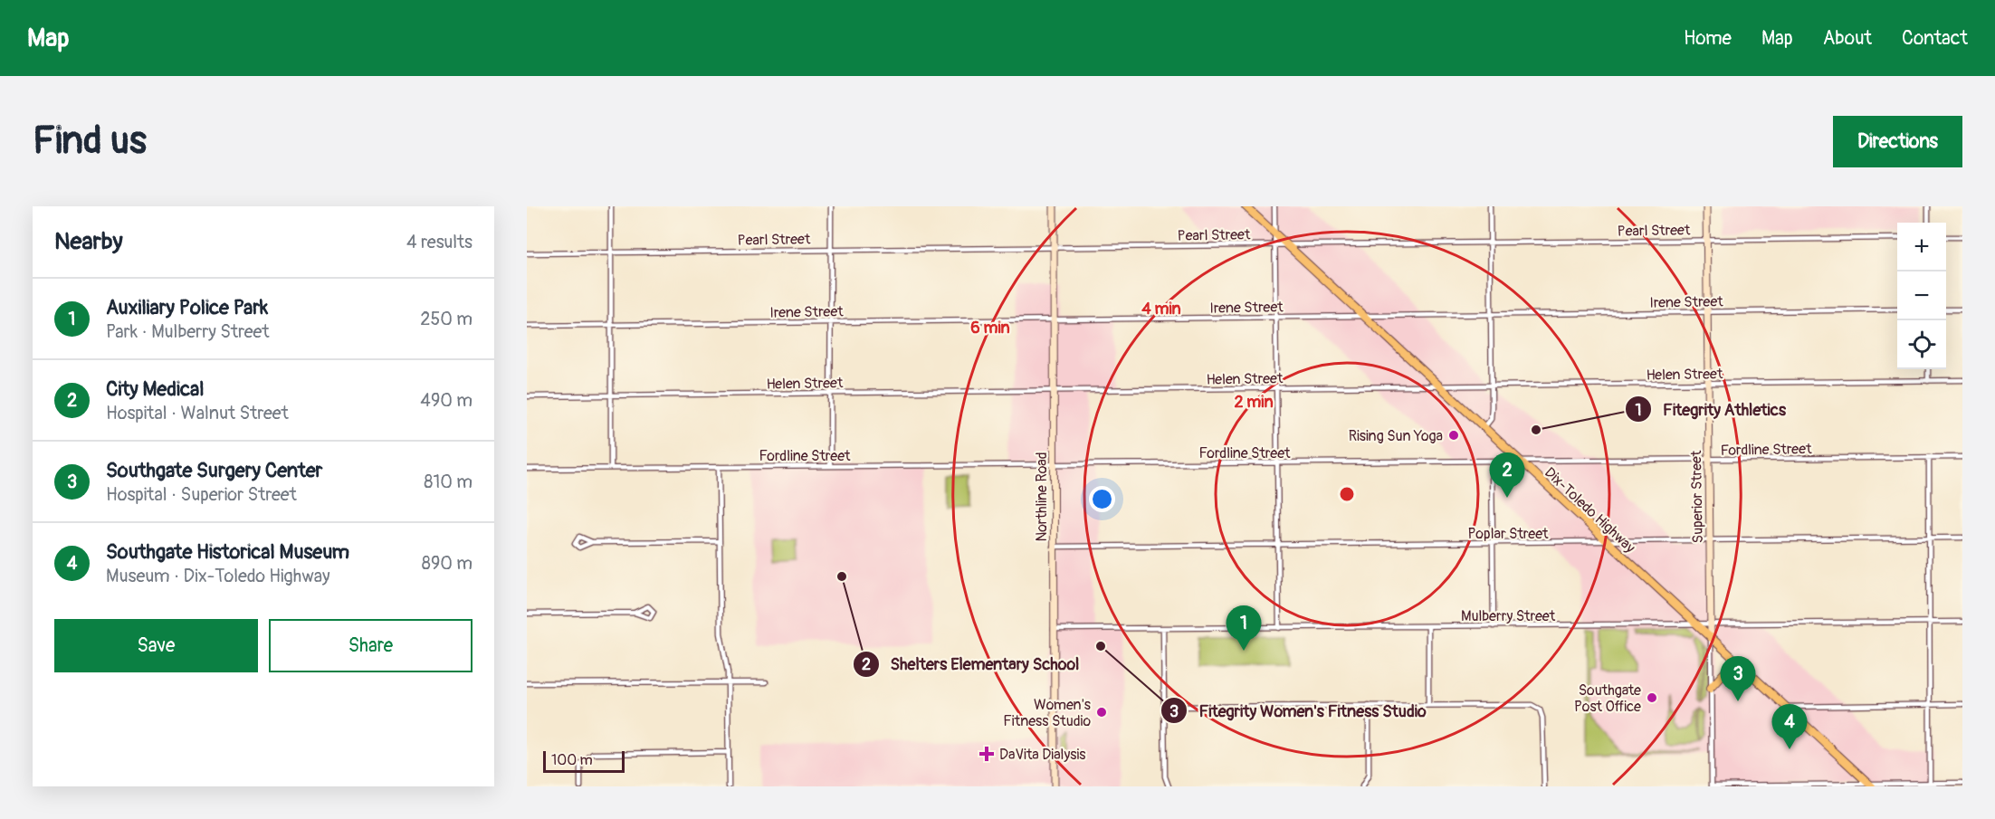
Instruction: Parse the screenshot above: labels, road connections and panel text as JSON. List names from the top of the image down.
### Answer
{
  "streets": {
    "main road": ["Northline Road", "Superior Street", "Dix-Toledo Highway"],
    "street": [
      "Pearl Street",
      "Irene Street",
      "Helen Street",
      "Fordline Street",
      "Poplar Street",
      "Mulberry Street"
    ]
  },
  "crossings": [
    ["Pearl Street", "Northline Road"],
    ["Pearl Street", "Superior Street"],
    ["Pearl Street", "Dix-Toledo Highway"],
    ["Irene Street", "Northline Road"],
    ["Irene Street", "Superior Street"],
    ["Irene Street", "Dix-Toledo Highway"],
    ["Helen Street", "Northline Road"],
    ["Helen Street", "Superior Street"],
    ["Helen Street", "Dix-Toledo Highway"],
    ["Fordline Street", "Northline Road"],
    ["Fordline Street", "Superior Street"],
    ["Fordline Street", "Dix-Toledo Highway"],
    ["Northline Road", "Poplar Street"],
    ["Northline Road", "Mulberry Street"],
    ["Superior Street", "Dix-Toledo Highway"],
    ["Superior Street", "Poplar Street"],
    ["Superior Street", "Mulberry Street"],
    ["Dix-Toledo Highway", "Poplar Street"],
    ["Dix-Toledo Highway", "Mulberry Street"]
  ],
  "places": {
    "other": [
      "Fitegrity Athletics",
      "Rising Sun Yoga",
      "Shelters Elementary School",
      "Fitegrity Women's Fitness Studio",
      "Southgate Post Office",
      "Women's Fitness Studio"
    ],
    "health": ["DaVita Dialysis"]
  },
  "scale_bar": "100 m",
  "page": {
    "header": "Map",
    "nav": [
      "Home",
      "Map",
      "About",
      "Contact"
    ],
    "buttons": [
      "Directions",
      ["Save", "Share"]
    ],
    "title": "Find us",
    "heading": ["Nearby", "4 results"],
    "map_buttons": ["+", "−"],
    "list": [
      {
        "mark": "1",
        "name": "Auxiliary Police Park",
        "note": "Park · Mulberry Street",
        "value": "250 m"
      },
      {
        "mark": "2",
        "name": "City Medical",
        "note": "Hospital · Walnut Street",
        "value": "490 m"
      },
      {
        "mark": "3",
        "name": "Southgate Surgery Center",
        "note": "Hospital · Superior Street",
        "value": "810 m"
      },
      {
        "mark": "4",
        "name": "Southgate Historical Museum",
        "note": "Museum · Dix-Toledo Highway",
        "value": "890 m"
      }
    ],
    "pins": [
      "2",
      "1",
      "3",
      "4"
    ],
    "scale": "100 m"
  },
  "rings": ["4 min", "6 min", "2 min"]
}
